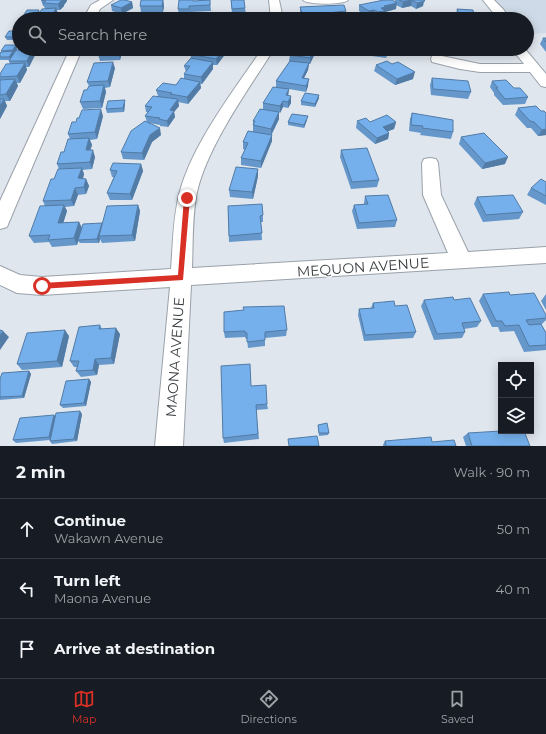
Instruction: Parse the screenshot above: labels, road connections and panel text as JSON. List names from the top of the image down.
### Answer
{
  "streets": {
    "street": ["MEQUON AVENUE", "MAONA AVENUE"]
  },
  "crossings": [
    ["MEQUON AVENUE", "MAONA AVENUE"]
  ],
  "page": {
    "search": "Search here",
    "heading": ["2 min", "Walk · 90 m"],
    "list": [
      ["Continue", "Wakawn Avenue", "50 m"],
      ["Turn left", "Maona Avenue", "40 m"],
      "Arrive at destination"
    ],
    "nav": ["Map", "Directions", "Saved"]
  }
}
